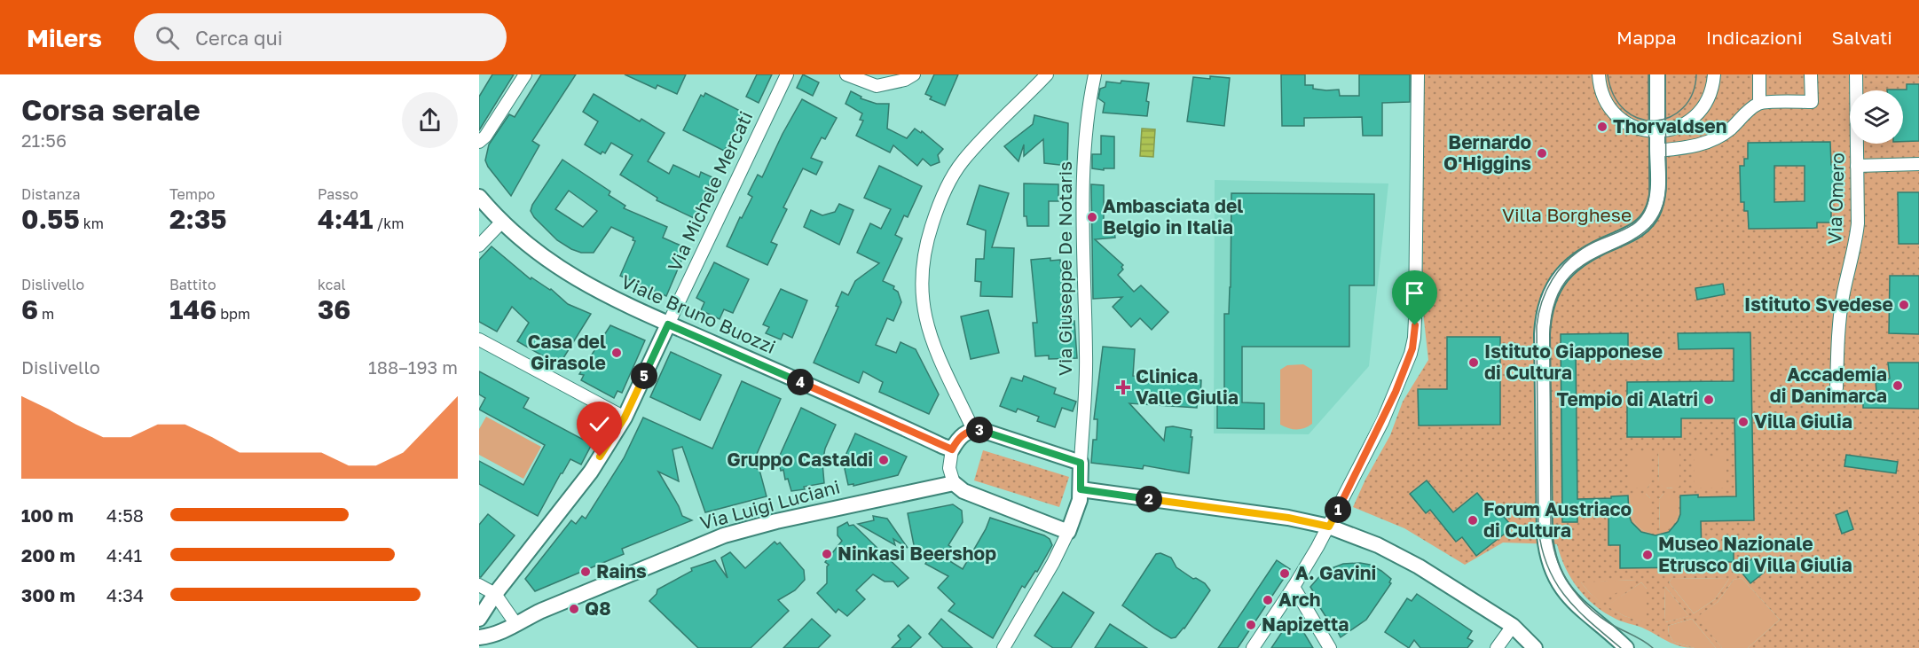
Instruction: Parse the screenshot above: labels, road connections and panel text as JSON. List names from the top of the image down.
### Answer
{
  "streets": {
    "street": [
      "Via Michele Mercati",
      "Via Omero",
      "Via Giuseppe De Notaris",
      "Viale Bruno Buozzi",
      "Via Luigi Luciani"
    ]
  },
  "crossings": [
    ["Via Michele Mercati", "Viale Bruno Buozzi"]
  ],
  "parks": ["Villa Borghese"],
  "places": {
    "other": [
      "Thorvaldsen",
      "Bernardo O'Higgins",
      "Ambasciata del Belgio in Italia",
      "Istituto Svedese",
      "Casa del Girasole",
      "Istituto Giapponese di Cultura",
      "Accademia di Danimarca",
      "Tempio di Alatri",
      "Villa Giulia",
      "Gruppo Castaldi",
      "Forum Austriaco di Cultura",
      "Ninkasi Beershop",
      "Museo Nazionale Etrusco di Villa Giulia",
      "Rains",
      "A. Gavini",
      "Arch",
      "Q8",
      "Napizetta"
    ],
    "health": ["Clinica Valle Giulia"]
  },
  "page": {
    "header": "Milers",
    "search": "Cerca qui",
    "nav": ["Mappa", "Indicazioni", "Salvati"],
    "heading": ["Corsa serale", "21:56"],
    "stats": [
      ["Distanza", "0.55 km"],
      ["Tempo", "2:35"],
      ["Passo", "4:41 /km"],
      ["Dislivello", "6 m"],
      ["Battito", "146 bpm"],
      ["kcal", "36"]
    ],
    "chart": ["Dislivello", "188–193 m"],
    "pins": [
      "5",
      "4",
      "3",
      "2",
      "1"
    ],
    "list": [
      {
        "name": "100 m",
        "note": "4:58"
      },
      {
        "name": "200 m",
        "note": "4:41"
      },
      {
        "name": "300 m",
        "note": "4:34"
      }
    ]
  }
}
